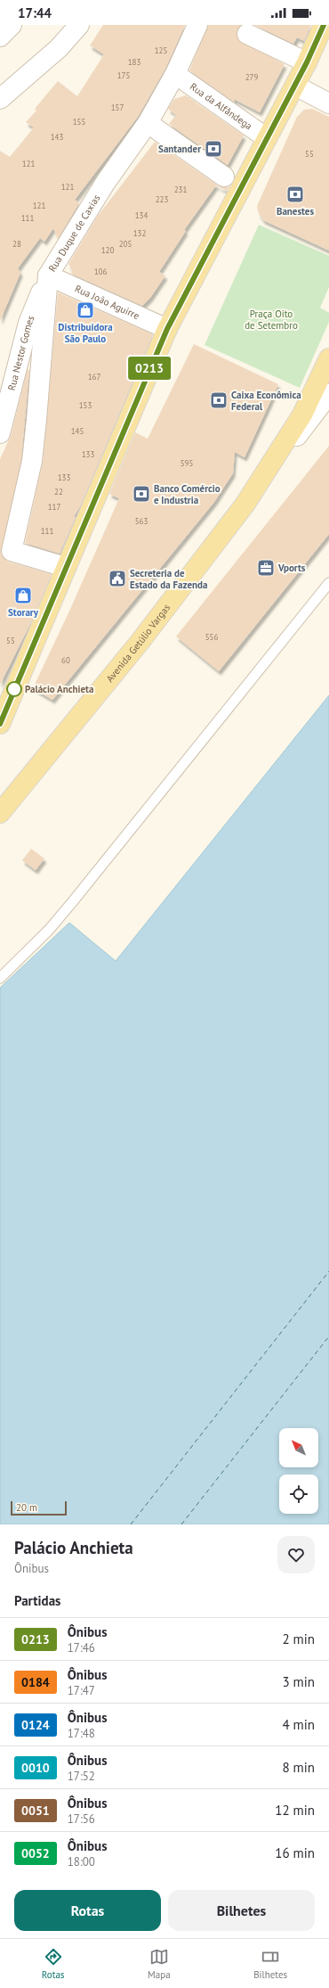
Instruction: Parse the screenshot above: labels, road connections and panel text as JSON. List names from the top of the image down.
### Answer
{
  "streets": {
    "main road": ["Avenida Getúlio Vargas"],
    "street": [
      "Rua da Alfândega",
      "Rua Duque de Caxias",
      "Rua João Aguirre",
      "Rua Nestor Gomes"
    ]
  },
  "crossings": [
    ["Rua da Alfândega", "Rua Duque de Caxias"],
    ["Rua Duque de Caxias", "Rua João Aguirre"],
    ["Rua Duque de Caxias", "Rua Nestor Gomes"],
    ["Rua João Aguirre", "Rua Nestor Gomes"]
  ],
  "parks": ["Praça Oito de Setembro"],
  "places": {
    "bank": [
      "Santander",
      "Banestes",
      "Caixa Econômica Federal",
      "Banco Comércio e Industria"
    ],
    "shop": ["Distribuidora São Paulo", "Storary"],
    "office": ["Vports"],
    "public building": ["Secreteria de Estado da Fazenda"],
    "other": ["Palácio Anchieta"]
  },
  "lines": ["bus line 0213"],
  "house_numbers": [
    "125",
    "183",
    "175",
    "279",
    "157",
    "155",
    "143",
    "55",
    "121",
    "121",
    "231",
    "223",
    "121",
    "134",
    "111",
    "132",
    "28",
    "205",
    "120",
    "106",
    "167",
    "153",
    "145",
    "133",
    "595",
    "133",
    "22",
    "117",
    "563",
    "111",
    "556",
    "55",
    "60"
  ],
  "scale_bar": "20 m",
  "north": "top left",
  "page": {
    "status": "17:44",
    "on_map": "0213",
    "scale": "20 m",
    "heading": [
      ["Palácio Anchieta", "Ônibus"],
      "Partidas"
    ],
    "list": [
      {
        "mark": "0213",
        "name": "Ônibus",
        "note": "17:46",
        "value": "2 min"
      },
      {
        "mark": "0184",
        "name": "Ônibus",
        "note": "17:47",
        "value": "3 min"
      },
      {
        "mark": "0124",
        "name": "Ônibus",
        "note": "17:48",
        "value": "4 min"
      },
      {
        "mark": "0010",
        "name": "Ônibus",
        "note": "17:52",
        "value": "8 min"
      },
      {
        "mark": "0051",
        "name": "Ônibus",
        "note": "17:56",
        "value": "12 min"
      },
      {
        "mark": "0052",
        "name": "Ônibus",
        "note": "18:00",
        "value": "16 min"
      }
    ],
    "buttons": ["Rotas", "Bilhetes"],
    "tabs": ["Rotas", "Mapa", "Bilhetes"]
  }
}
